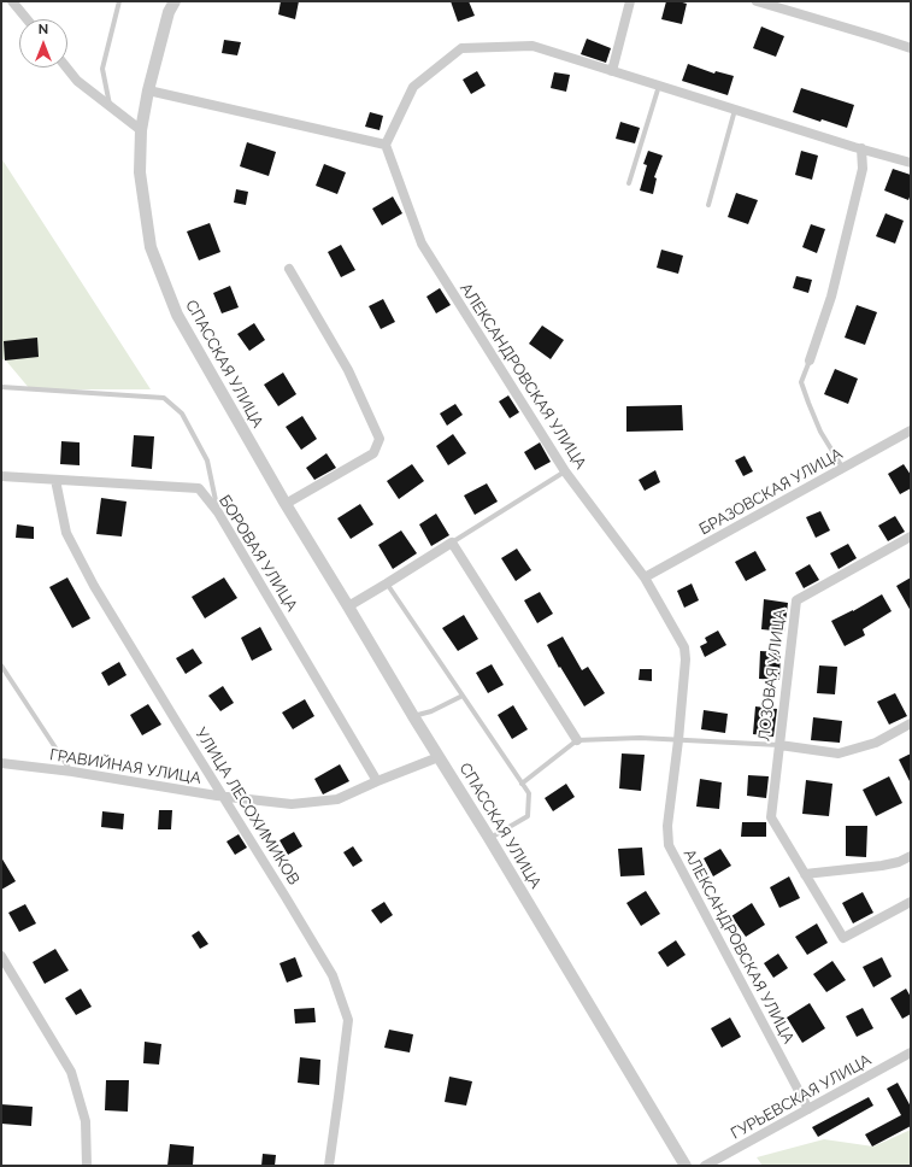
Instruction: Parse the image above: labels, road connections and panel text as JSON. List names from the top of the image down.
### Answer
{
  "streets": {
    "street": [
      "СПАССКАЯ УЛИЦА",
      "АЛЕКСАНДРОВСКАЯ УЛИЦА",
      "БРАЗОВСКАЯ УЛИЦА",
      "БОРОВАЯ УЛИЦА",
      "ЛОЗОВАЯ УЛИЦА",
      "ГРАВИЙНАЯ УЛИЦА",
      "УЛИЦА ЛЕСОХИМИКОВ",
      "ГУРЬЕВСКАЯ УЛИЦА"
    ]
  },
  "crossings": [
    ["СПАССКАЯ УЛИЦА", "ГРАВИЙНАЯ УЛИЦА"],
    ["АЛЕКСАНДРОВСКАЯ УЛИЦА", "БРАЗОВСКАЯ УЛИЦА"],
    ["АЛЕКСАНДРОВСКАЯ УЛИЦА", "ГУРЬЕВСКАЯ УЛИЦА"],
    ["БОРОВАЯ УЛИЦА", "ГРАВИЙНАЯ УЛИЦА"],
    ["БОРОВАЯ УЛИЦА", "УЛИЦА ЛЕСОХИМИКОВ"],
    ["ГРАВИЙНАЯ УЛИЦА", "УЛИЦА ЛЕСОХИМИКОВ"]
  ],
  "north": "top"
}
